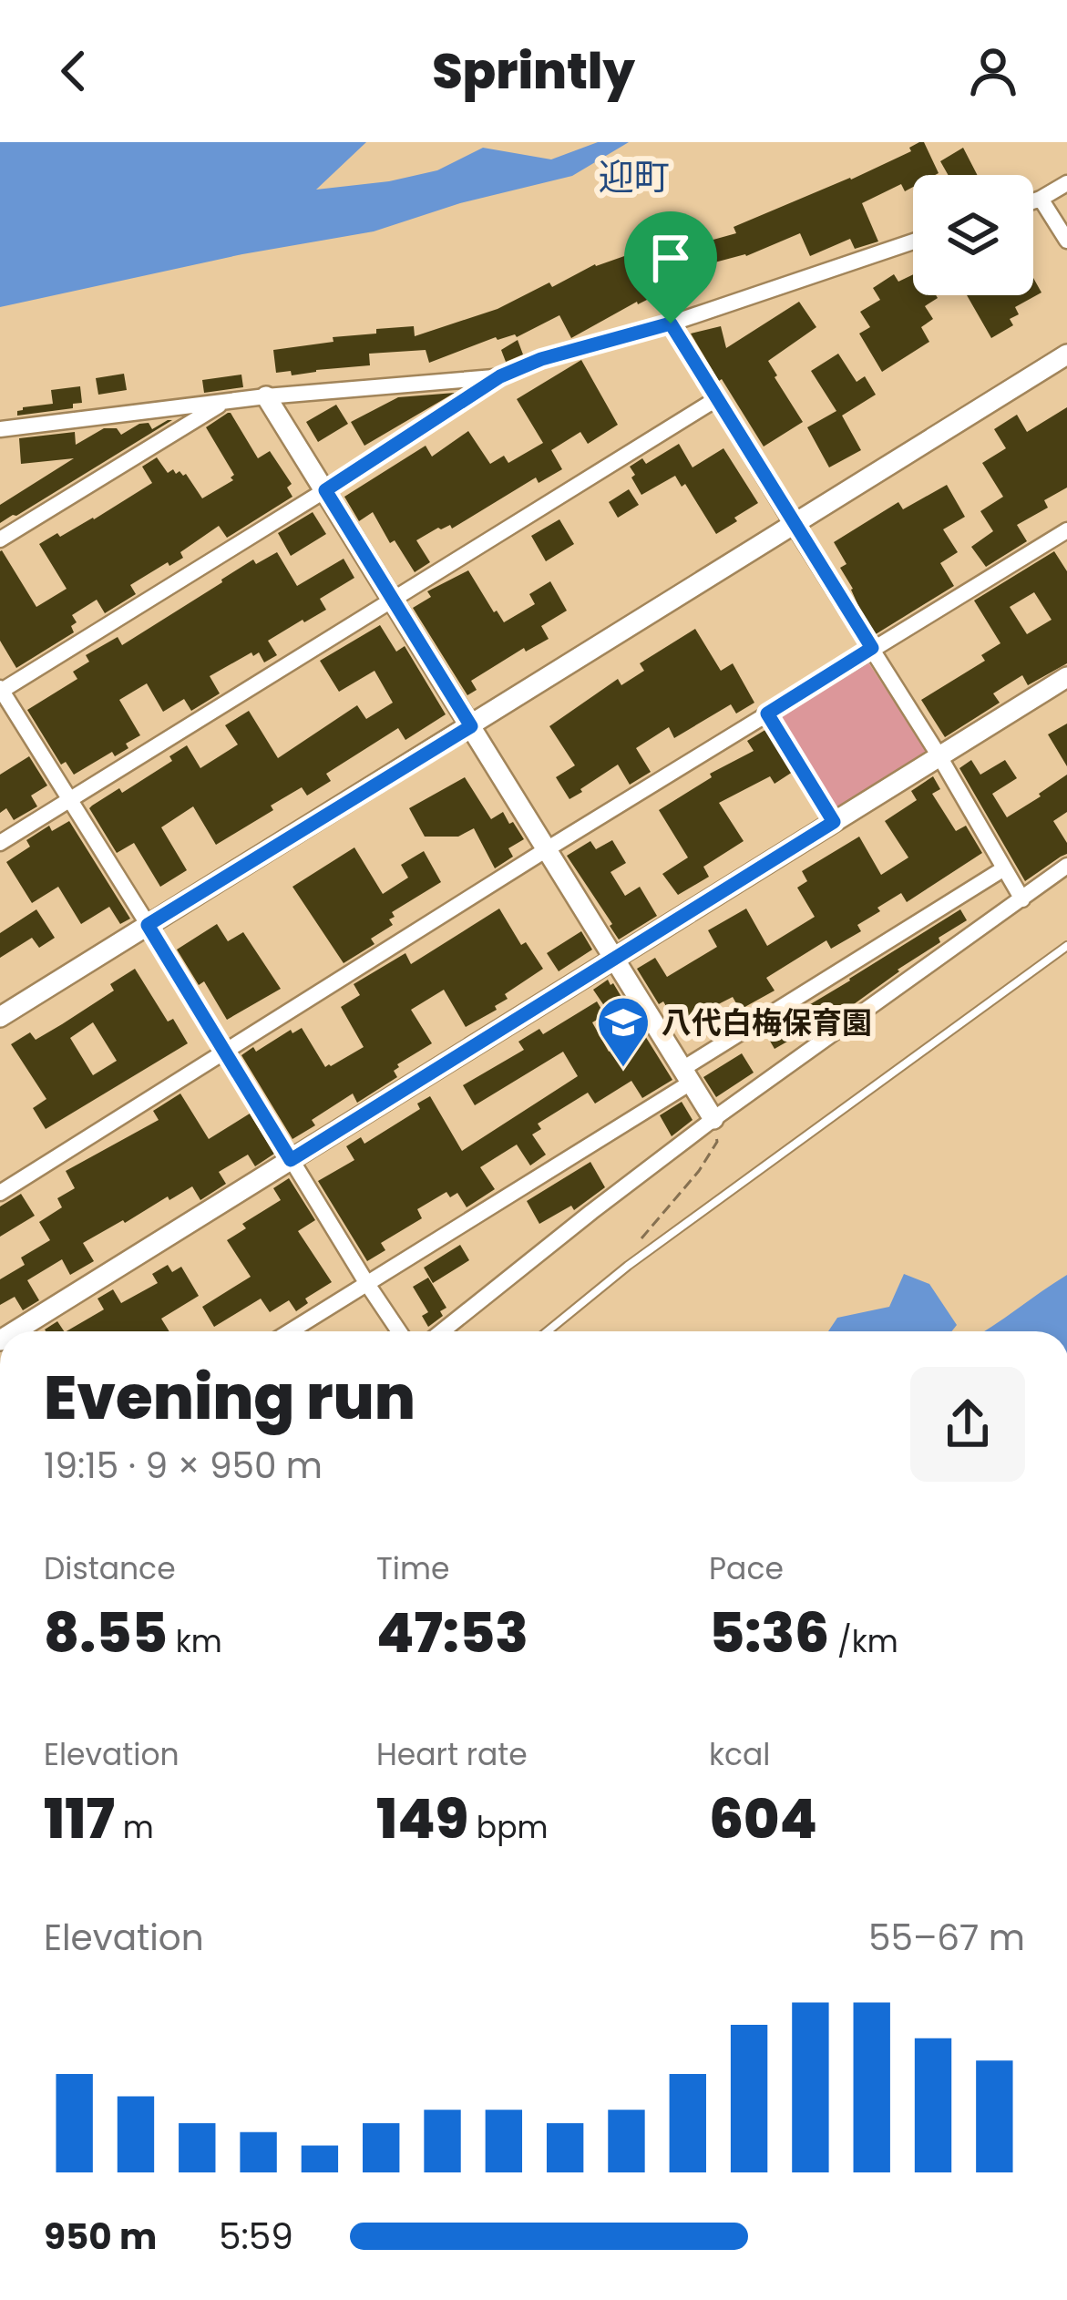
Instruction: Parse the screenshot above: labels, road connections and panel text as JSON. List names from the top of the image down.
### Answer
{
  "districts": ["迎町"],
  "places": {
    "school or university": ["八代白梅保育園"]
  },
  "page": {
    "header": "Sprintly",
    "heading": ["Evening run", "19:15 · 9 × 950 m"],
    "stats": [
      ["Distance", "8.55 km"],
      ["Time", "47:53"],
      ["Pace", "5:36 /km"],
      ["Elevation", "117 m"],
      ["Heart rate", "149 bpm"],
      ["kcal", "604"]
    ],
    "chart": ["Elevation", "55–67 m"],
    "list": [
      {
        "name": "950 m",
        "note": "5:59"
      }
    ]
  }
}
